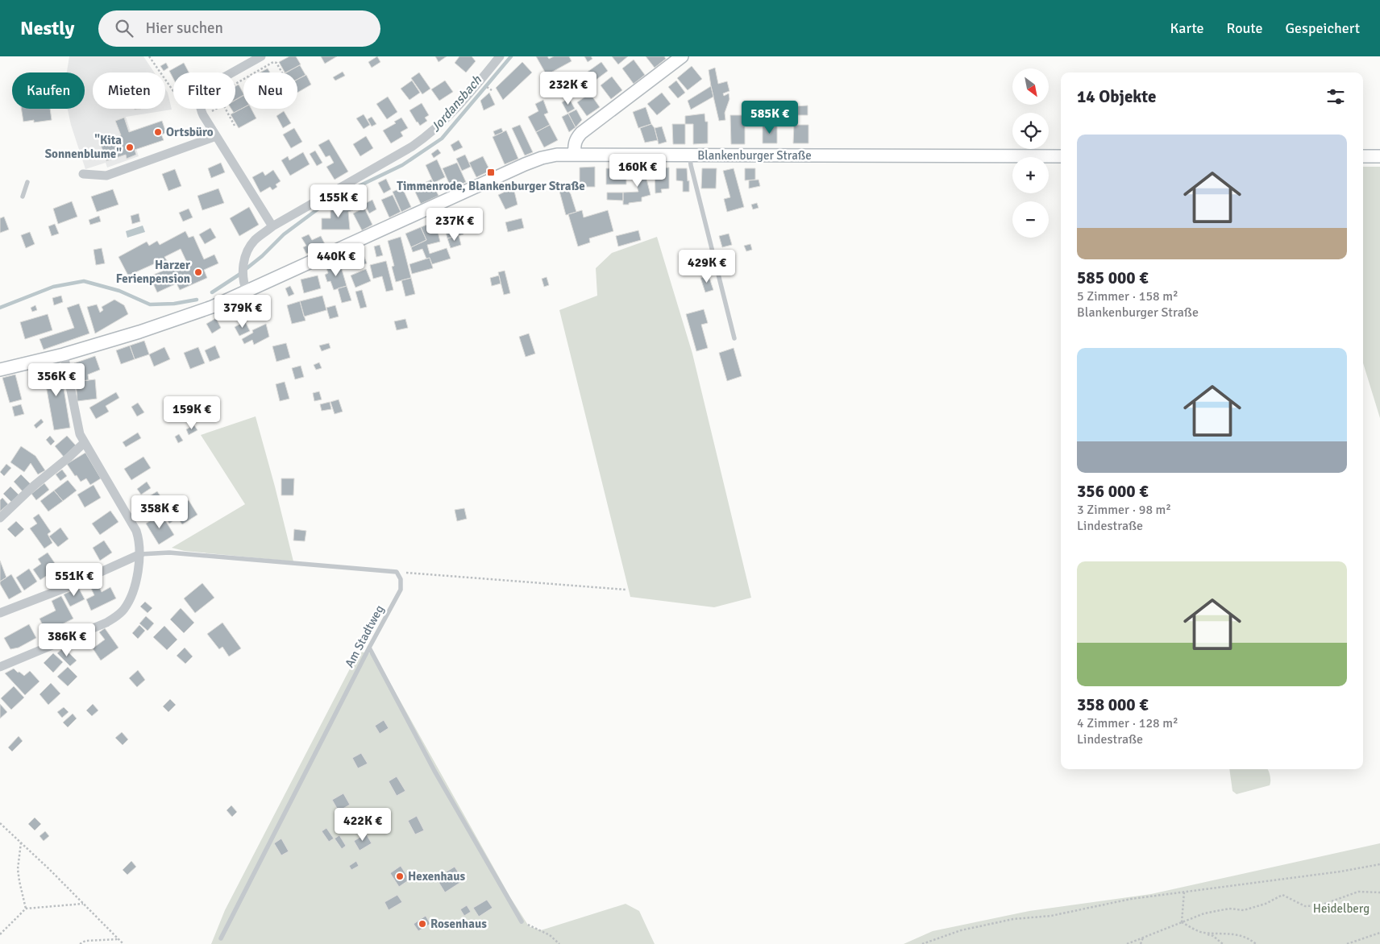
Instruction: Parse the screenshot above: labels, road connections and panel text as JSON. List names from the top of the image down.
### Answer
{
  "streets": {
    "main road": ["Blankenburger Straße"],
    "lane": ["Am Stadtweg"]
  },
  "water": ["Jordansbach"],
  "parks": ["Heidelberg"],
  "places": {
    "other": [
      "Ortsbüro",
      "\"Kita Sonnenblume\"",
      "Harzer Ferienpension",
      "Hexenhaus",
      "Rosenhaus"
    ],
    "transit": ["Timmenrode, Blankenburger Straße"]
  },
  "north": "bottom right",
  "page": {
    "header": "Nestly",
    "search": "Hier suchen",
    "nav": ["Karte", "Route", "Gespeichert"],
    "map_buttons": ["+", "−"],
    "price": [
      "232K €",
      "585K €",
      "160K €",
      "155K €",
      "237K €",
      "440K €",
      "429K €",
      "379K €",
      "356K €",
      "159K €",
      "358K €",
      "551K €",
      "386K €",
      "422K €"
    ],
    "chip": [
      "Kaufen",
      "Mieten",
      "Filter",
      "Neu"
    ],
    "heading": "14 Objekte",
    "list": [
      {
        "name": "585 000 €",
        "note": "5 Zimmer · 158 m² · Blankenburger Straße"
      },
      {
        "name": "356 000 €",
        "note": "3 Zimmer · 98 m² · Lindestraße"
      },
      {
        "name": "358 000 €",
        "note": "4 Zimmer · 128 m² · Lindestraße"
      }
    ]
  }
}
